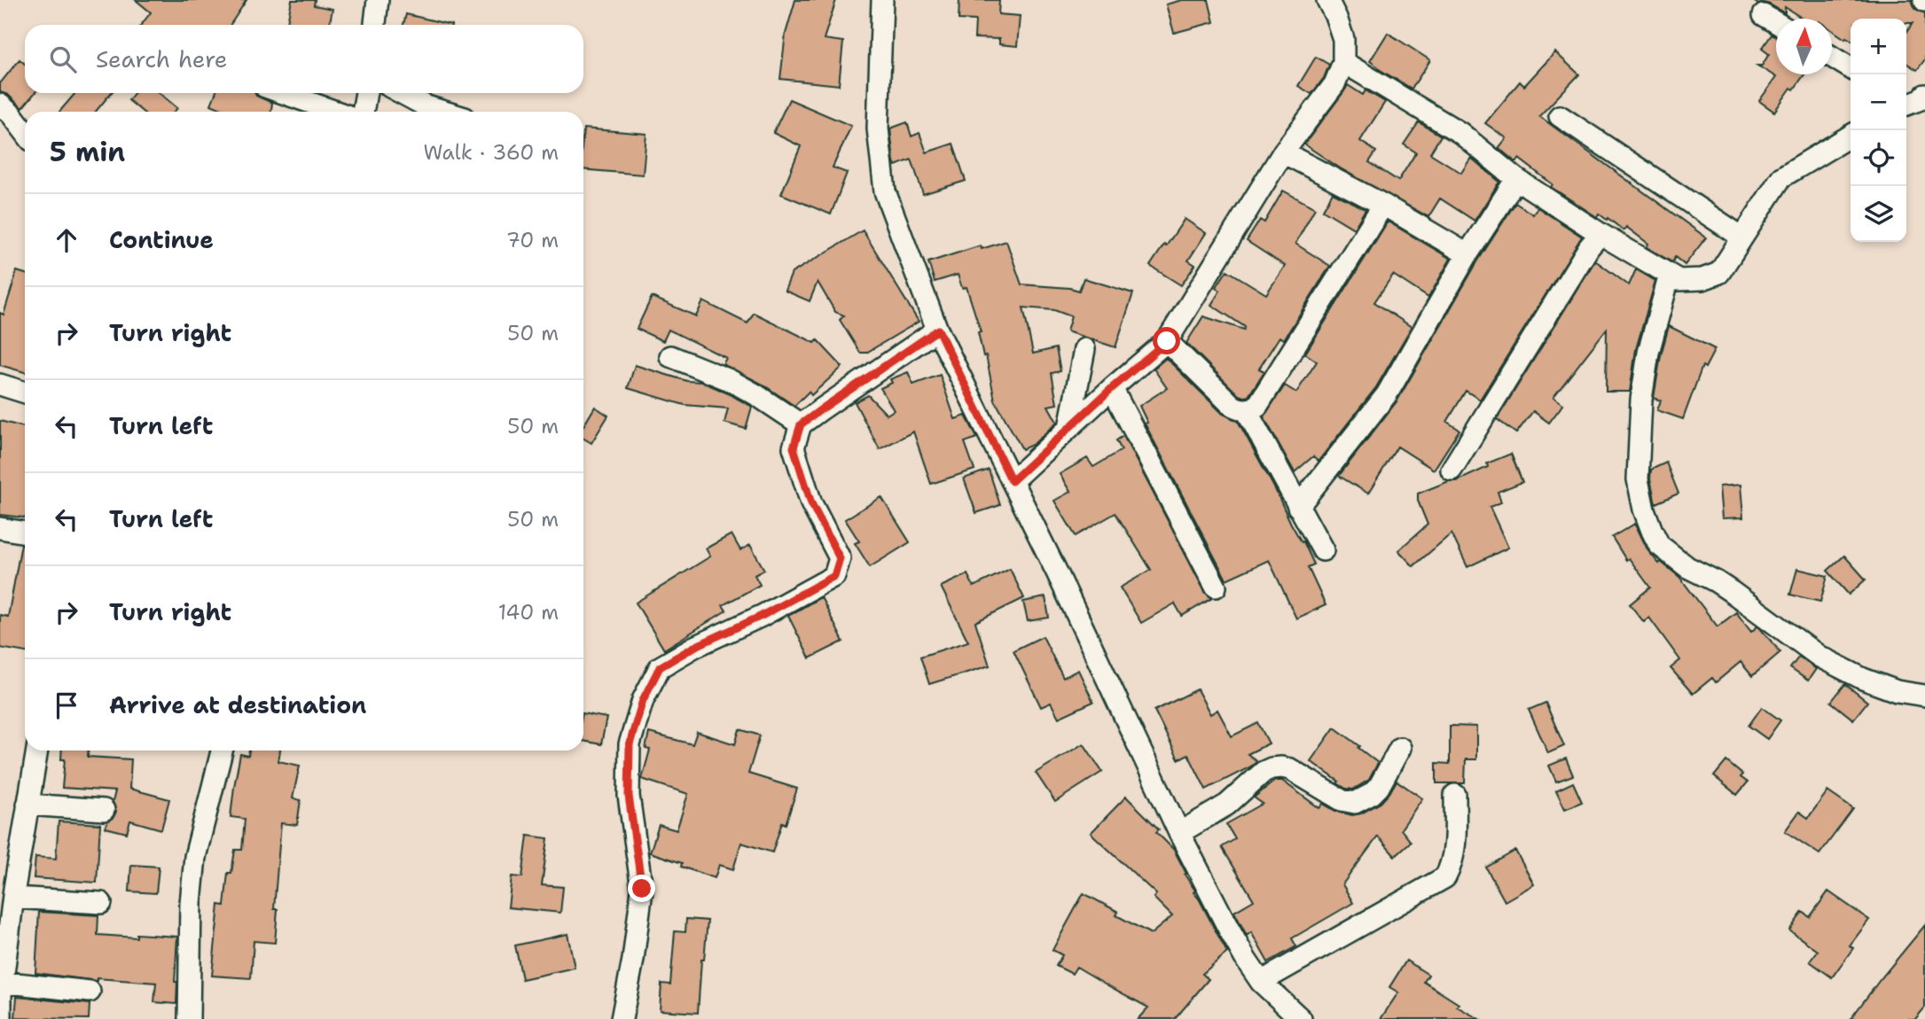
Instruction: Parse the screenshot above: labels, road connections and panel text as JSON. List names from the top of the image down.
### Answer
{
  "north": "top",
  "page": {
    "map_buttons": ["+", "−"],
    "search": "Search here",
    "heading": ["5 min", "Walk · 360 m"],
    "list": [
      ["Continue", "70 m"],
      ["Turn right", "50 m"],
      ["Turn left", "50 m"],
      ["Turn left", "50 m"],
      ["Turn right", "140 m"],
      "Arrive at destination"
    ]
  }
}
